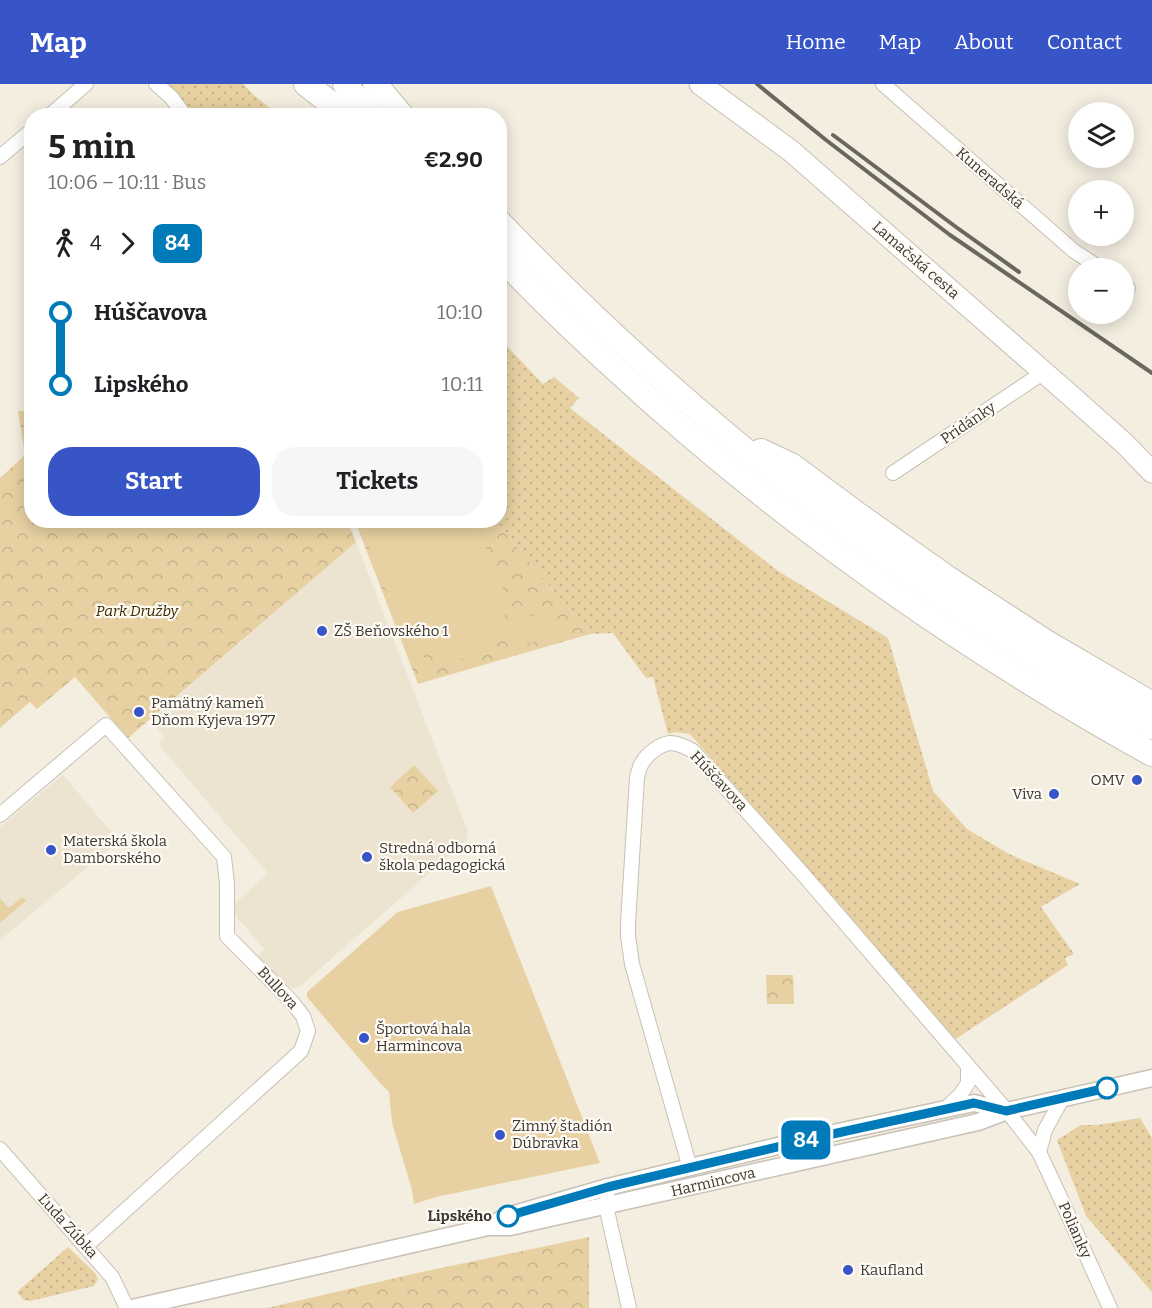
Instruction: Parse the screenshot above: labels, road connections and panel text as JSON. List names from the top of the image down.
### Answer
{
  "streets": {
    "main road": ["Lamačská cesta"],
    "street": [
      "Kuneradská",
      "Pridánky",
      "Húščavova",
      "Bullova",
      "Harmincova",
      "Ľuda Zúbka",
      "Polianky"
    ]
  },
  "crossings": [
    ["Lamačská cesta", "Pridánky"],
    ["Húščavova", "Harmincova"],
    ["Húščavova", "Polianky"],
    ["Bullova", "Ľuda Zúbka"],
    ["Harmincova", "Polianky"]
  ],
  "parks": ["Park Družby"],
  "places": [
    "ZŠ Beňovského 1",
    "Pamätný kameň Dňom Kyjeva 1977",
    "OMV",
    "Viva",
    "Materská škola Damborského",
    "Stredná odborná škola pedagogická",
    "Športová hala Harmincova",
    "Zimný štadión Dúbravka",
    "Lipského",
    "Kaufland"
  ],
  "lines": ["bus line 84"],
  "page": {
    "header": "Map",
    "nav": [
      "Home",
      "Map",
      "About",
      "Contact"
    ],
    "on_map": "84",
    "map_buttons": ["+", "−"],
    "heading": ["5 min", "10:06 – 10:11 · Bus", "€2.90"],
    "legs": ["4", "84"],
    "list": [
      {
        "name": "Húščavova",
        "value": "10:10"
      },
      {
        "name": "Lipského",
        "value": "10:11"
      }
    ],
    "buttons": ["Start", "Tickets"]
  }
}
